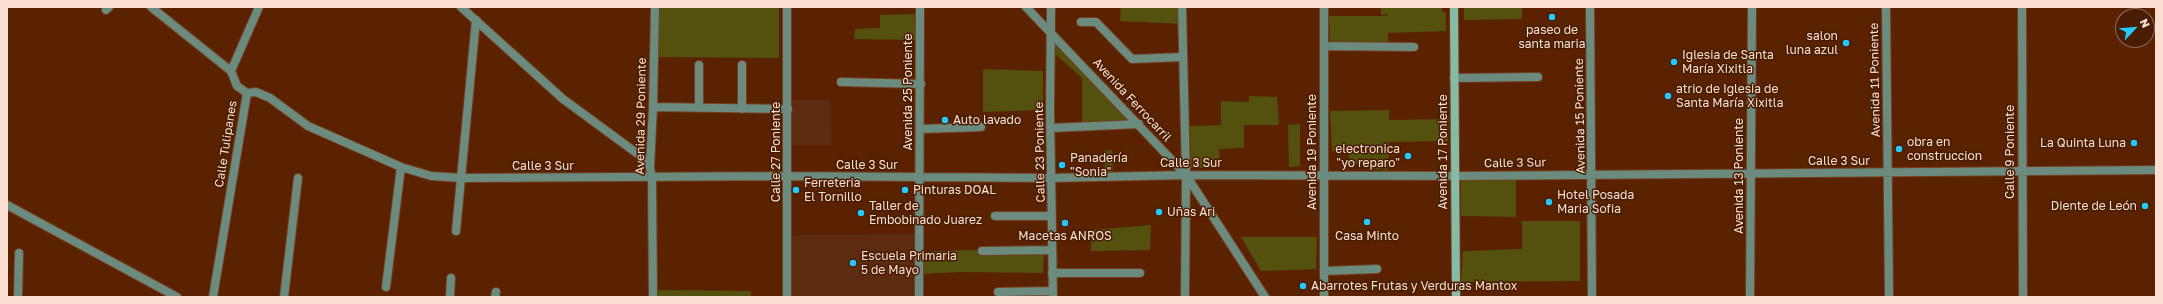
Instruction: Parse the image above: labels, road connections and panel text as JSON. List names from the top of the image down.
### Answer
{
  "streets": {
    "main road": ["Avenida 17 Poniente"],
    "street": [
      "Avenida 11 Poniente",
      "Avenida 25 Poniente",
      "Avenida Ferrocarril",
      "Avenida 29 Poniente",
      "Avenida 15 Poniente",
      "Calle Tulipanes",
      "Calle 27 Poniente",
      "Calle 23 Poniente",
      "Avenida 19 Poniente",
      "Calle 9 Poniente",
      "Calle 3 Sur",
      "Avenida 13 Poniente"
    ]
  },
  "crossings": [
    ["Avenida 11 Poniente", "Calle 3 Sur"],
    ["Avenida 25 Poniente", "Calle 3 Sur"],
    ["Avenida Ferrocarril", "Calle 23 Poniente"],
    ["Avenida Ferrocarril", "Calle 3 Sur"],
    ["Avenida 29 Poniente", "Calle 3 Sur"],
    ["Avenida 15 Poniente", "Calle 3 Sur"],
    ["Calle Tulipanes", "Calle 3 Sur"],
    ["Calle 27 Poniente", "Calle 3 Sur"],
    ["Calle 23 Poniente", "Calle 3 Sur"],
    ["Avenida 19 Poniente", "Calle 3 Sur"],
    ["Avenida 17 Poniente", "Calle 3 Sur"],
    ["Calle 9 Poniente", "Calle 3 Sur"],
    ["Calle 3 Sur", "Avenida 13 Poniente"]
  ],
  "places": [
    "paseo de santa maria",
    "salon luna azul",
    "Iglesia de Santa María Xixitla",
    "atrio de Iglesia de Santa María Xixitla",
    "Auto lavado",
    "La Quinta Luna",
    "obra en construccion",
    "electronica \"yo reparo\"",
    "Panadería \"Sonia\"",
    "Ferreteria El Tornillo",
    "Pinturas DOAL",
    "Hotel Posada Maria Sofia",
    "Diente de León",
    "Uñas Ari",
    "Taller de Embobinado Juarez",
    "Casa Minto",
    "Macetas ANROS",
    "Escuela Primaria 5 de Mayo",
    "Abarrotes Frutas y Verduras Mantox"
  ],
  "north": "top right"
}
